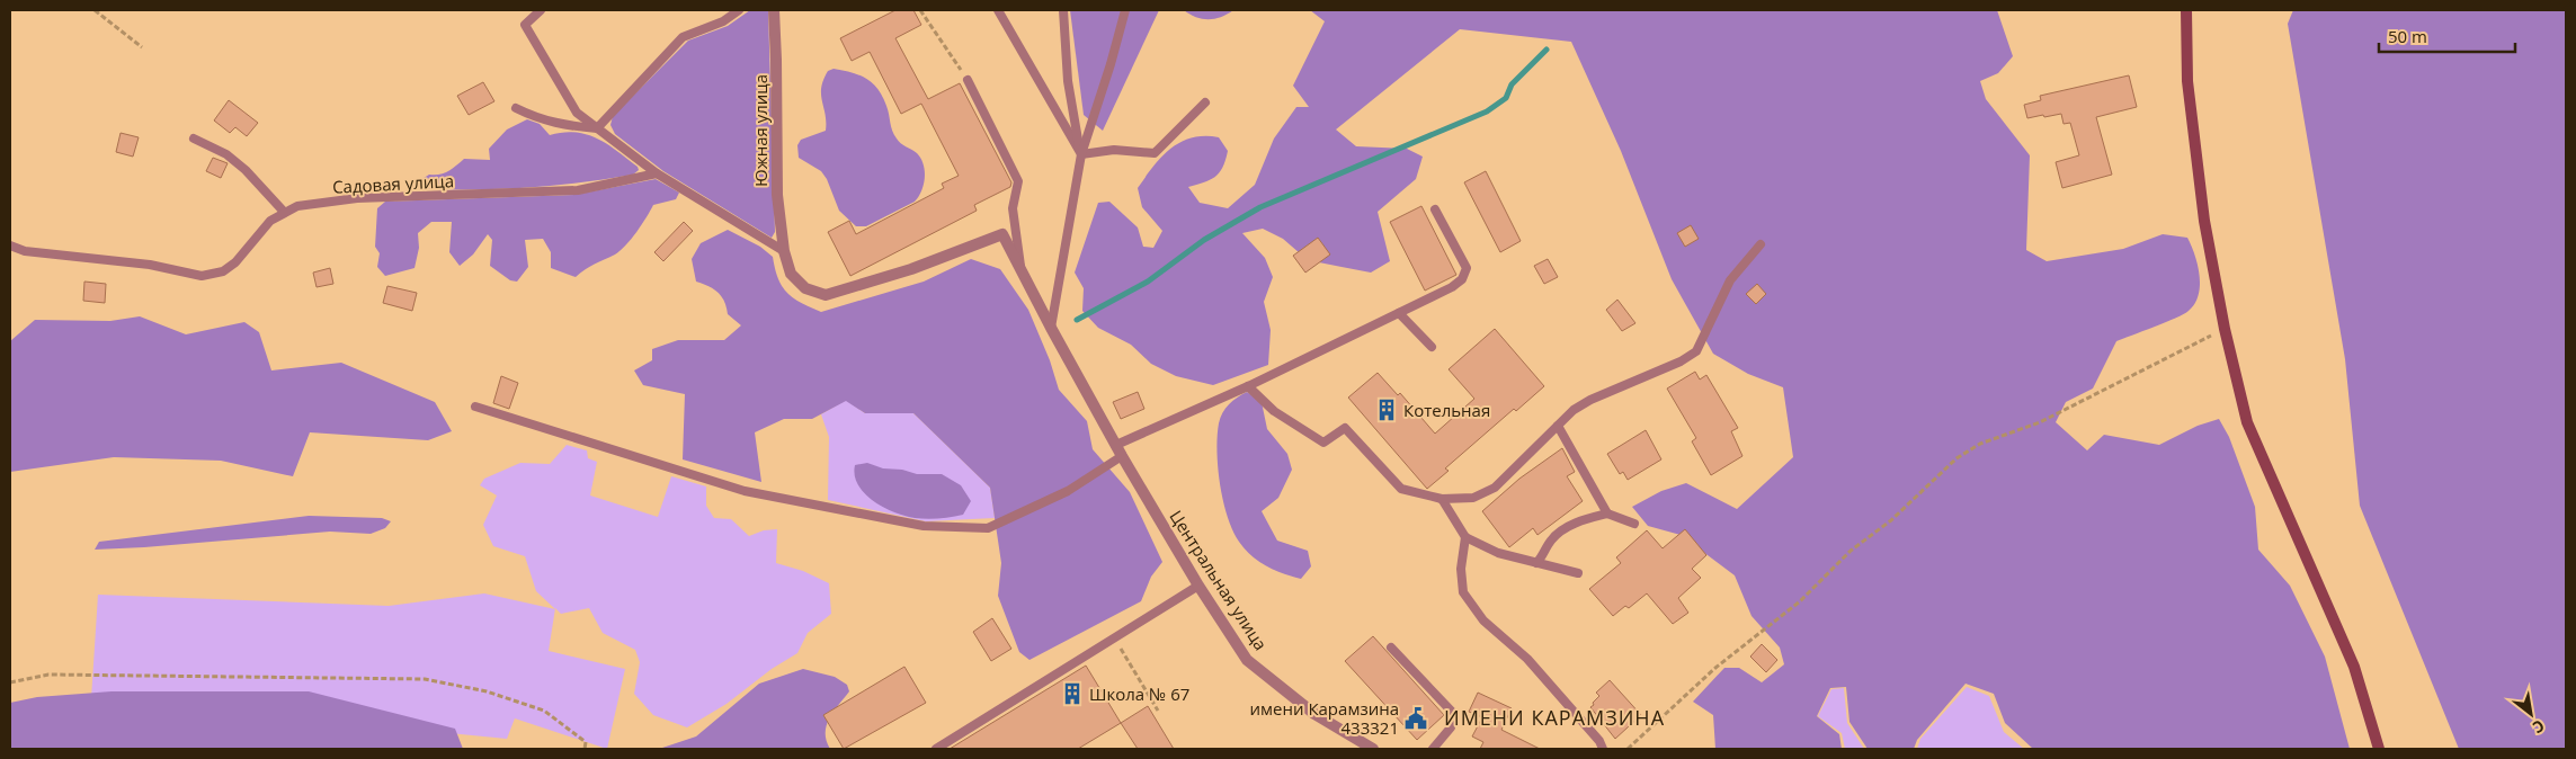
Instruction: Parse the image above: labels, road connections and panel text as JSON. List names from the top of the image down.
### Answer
{
  "streets": {
    "street": ["Южная улица", "Центральная улица"],
    "lane": ["Садовая улица"]
  },
  "crossings": [
    ["Южная улица", "Центральная улица"]
  ],
  "districts": ["ИМЕНИ КАРАМЗИНА"],
  "places": {
    "building": ["Котельная", "Школа № 67"],
    "public building": ["имени Карамзина 433321"]
  },
  "scale_bar": "50 m",
  "north": "bottom right"
}
